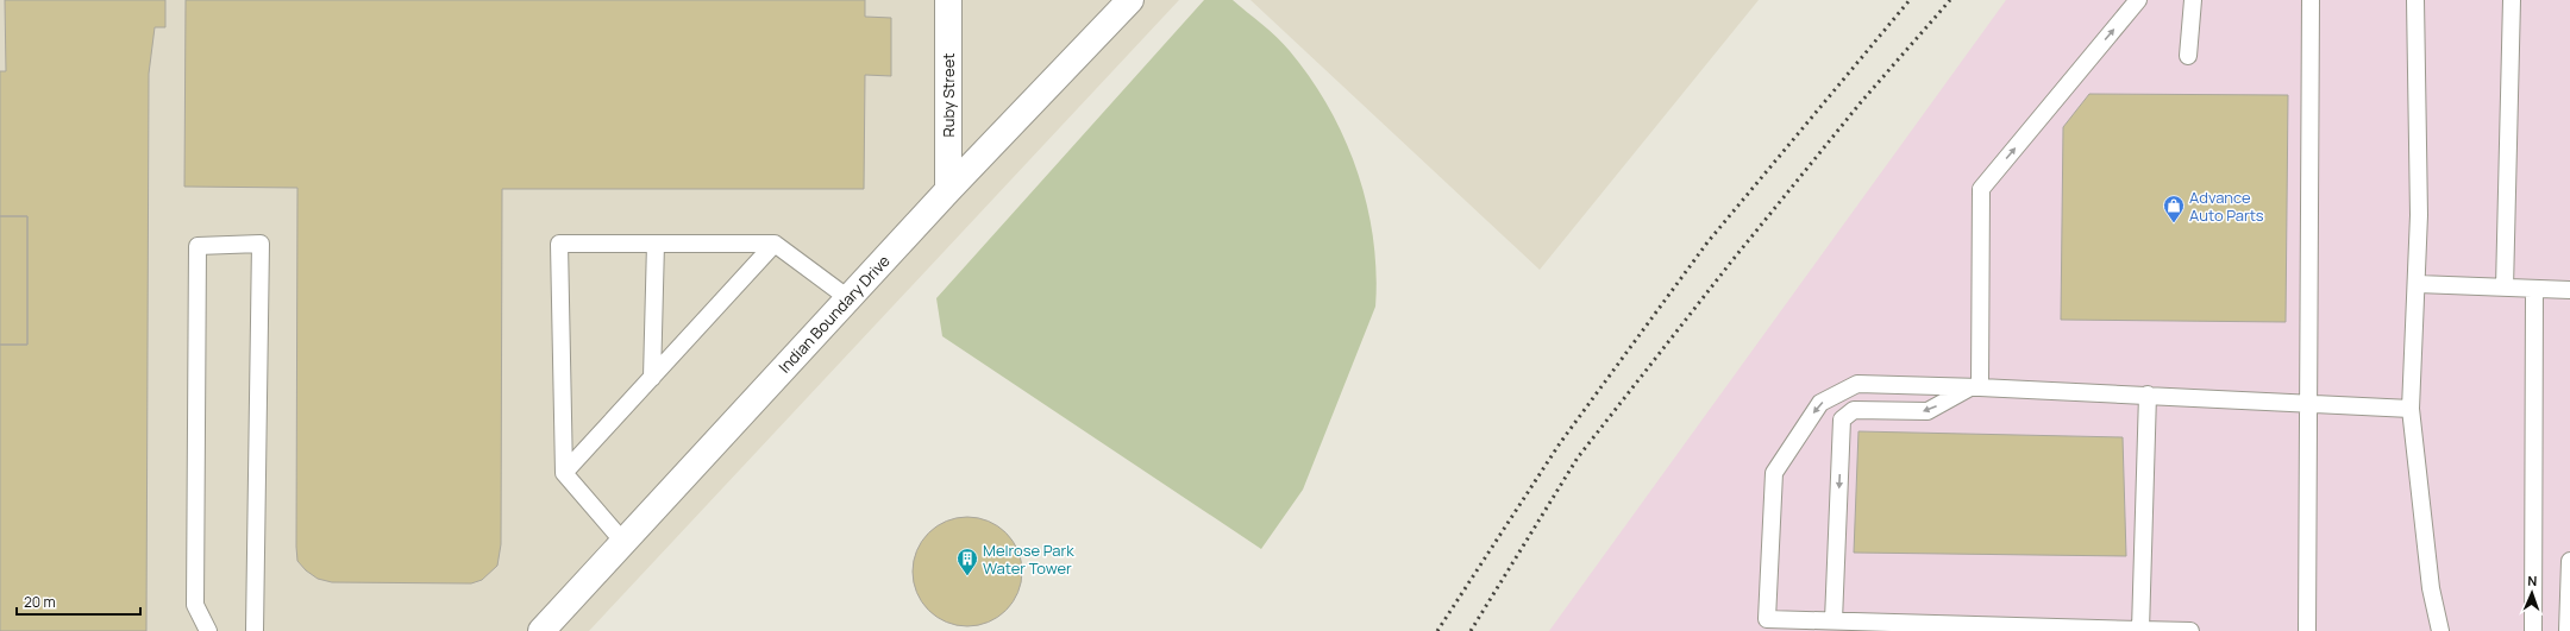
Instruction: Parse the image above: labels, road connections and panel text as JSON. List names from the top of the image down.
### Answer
{
  "streets": {
    "street": ["Ruby Street", "Indian Boundary Drive"]
  },
  "crossings": [
    ["Ruby Street", "Indian Boundary Drive"]
  ],
  "places": {
    "shop": ["Advance Auto Parts"],
    "building": ["Melrose Park Water Tower"]
  },
  "scale_bar": "20 m",
  "north": "top"
}
